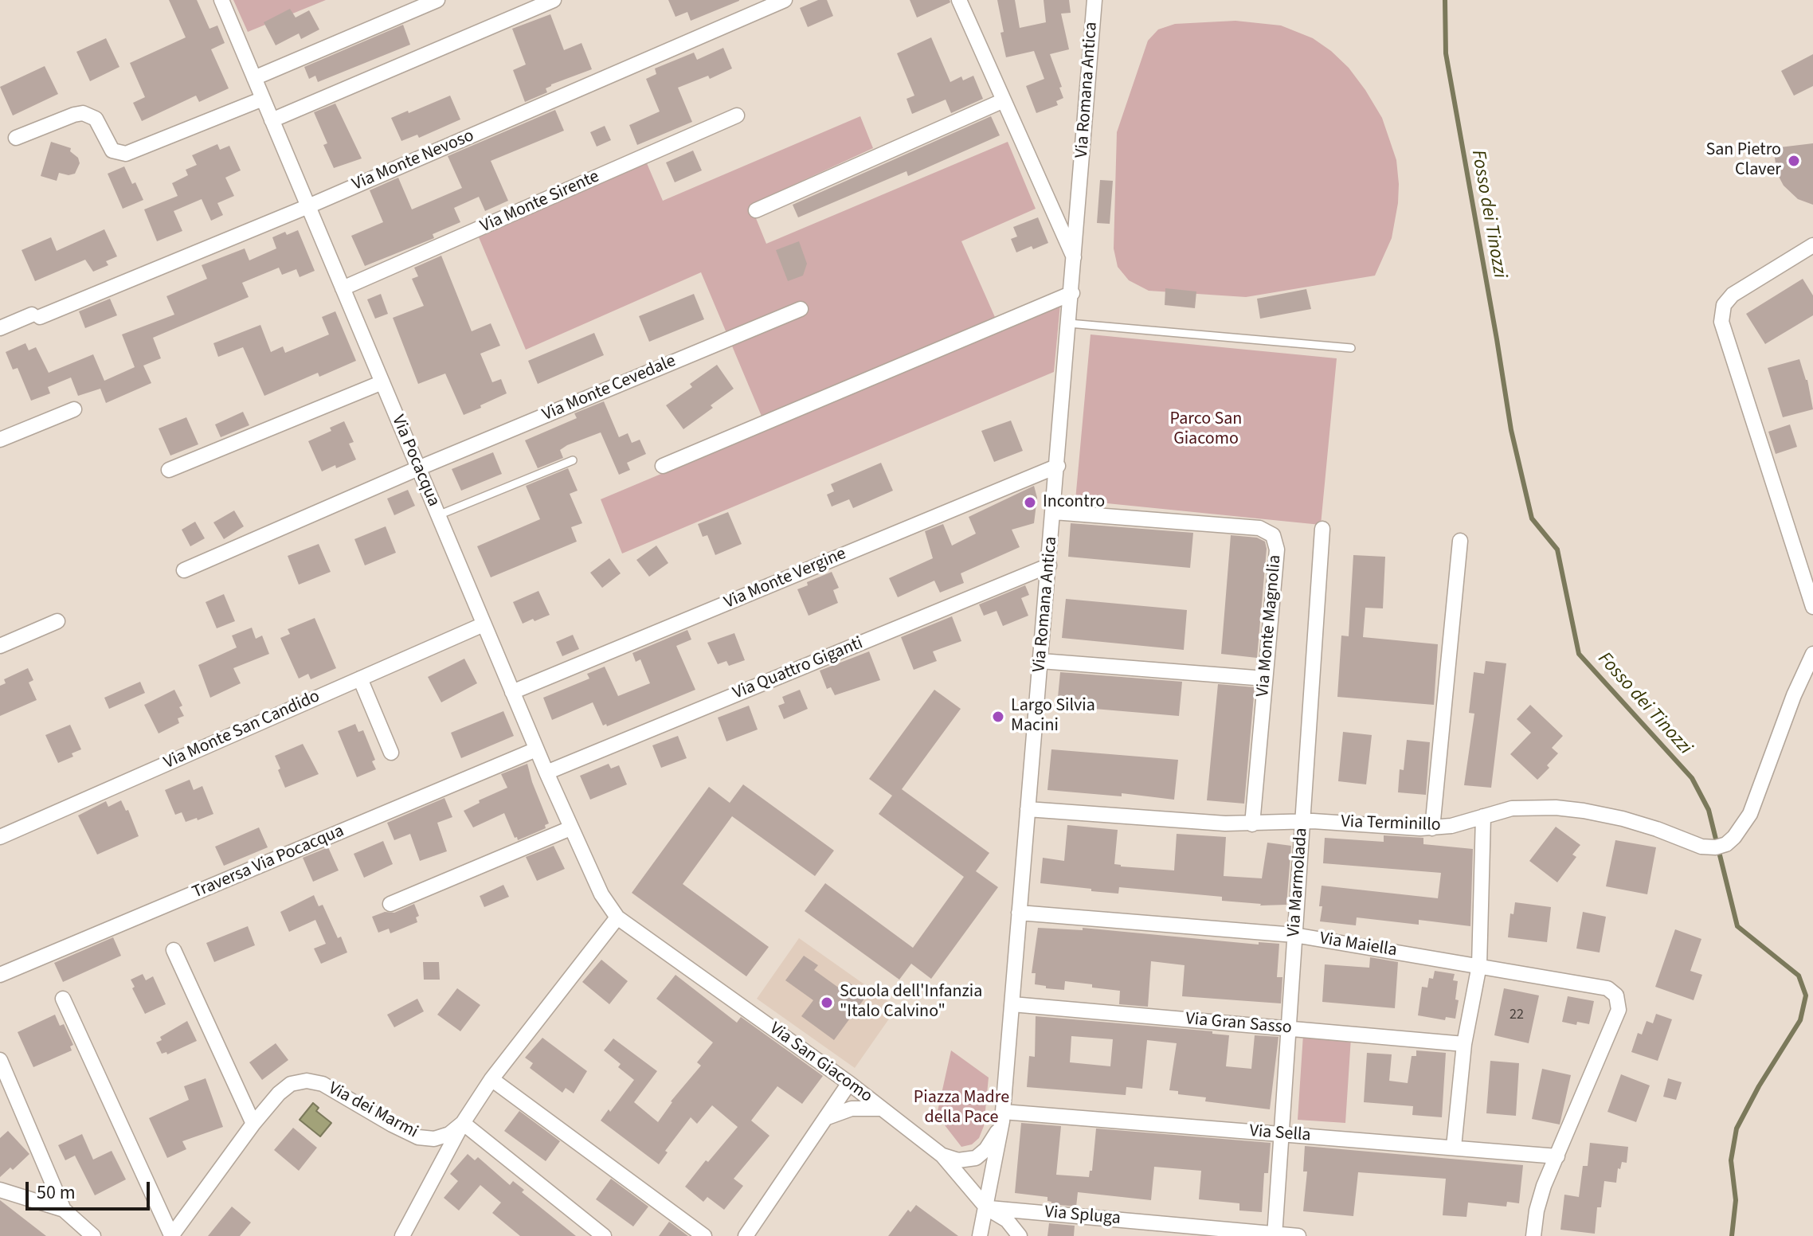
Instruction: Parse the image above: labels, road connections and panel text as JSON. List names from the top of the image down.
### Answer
{
  "streets": {
    "street": [
      "Via Romana Antica",
      "Via Monte Nevoso",
      "Via Monte Sirente",
      "Via Monte Cevedale",
      "Via Pocacqua",
      "Via Monte Vergine",
      "Via Monte Magnolia",
      "Via Quattro Giganti",
      "Via Monte San Candido",
      "Via Terminillo",
      "Traversa Via Pocacqua",
      "Via Marmolada",
      "Via Maiella",
      "Via Gran Sasso",
      "Via San Giacomo",
      "Via dei Marmi",
      "Via Sella",
      "Via Spluga"
    ]
  },
  "crossings": [
    ["Via Romana Antica", "Via Monte Vergine"],
    ["Via Romana Antica", "Via Monte Magnolia"],
    ["Via Romana Antica", "Via Quattro Giganti"],
    ["Via Romana Antica", "Via Terminillo"],
    ["Via Romana Antica", "Via Maiella"],
    ["Via Romana Antica", "Via Gran Sasso"],
    ["Via Romana Antica", "Via San Giacomo"],
    ["Via Romana Antica", "Via Sella"],
    ["Via Romana Antica", "Via Spluga"],
    ["Via Monte Nevoso", "Via Pocacqua"],
    ["Via Monte Sirente", "Via Pocacqua"],
    ["Via Monte Cevedale", "Via Pocacqua"],
    ["Via Pocacqua", "Via Monte Vergine"],
    ["Via Pocacqua", "Via Quattro Giganti"],
    ["Via Pocacqua", "Via Monte San Candido"],
    ["Via Pocacqua", "Traversa Via Pocacqua"],
    ["Via Pocacqua", "Via San Giacomo"],
    ["Via Pocacqua", "Via dei Marmi"],
    ["Via Monte Magnolia", "Via Terminillo"],
    ["Via Terminillo", "Via Marmolada"],
    ["Via Marmolada", "Via Maiella"],
    ["Via Marmolada", "Via Gran Sasso"],
    ["Via Marmolada", "Via Sella"],
    ["Via Marmolada", "Via Spluga"],
    ["Via Maiella", "Via Sella"],
    ["Via San Giacomo", "Via dei Marmi"],
    ["Via San Giacomo", "Via Spluga"]
  ],
  "water": ["Fosso dei Tinozzi"],
  "parks": ["Parco San Giacomo", "Piazza Madre della Pace"],
  "places": [
    "San Pietro Claver",
    "Incontro",
    "Largo Silvia Macini",
    "Scuola dell'Infanzia \"Italo Calvino\""
  ],
  "house_numbers": ["22"],
  "scale_bar": "50 m"
}
